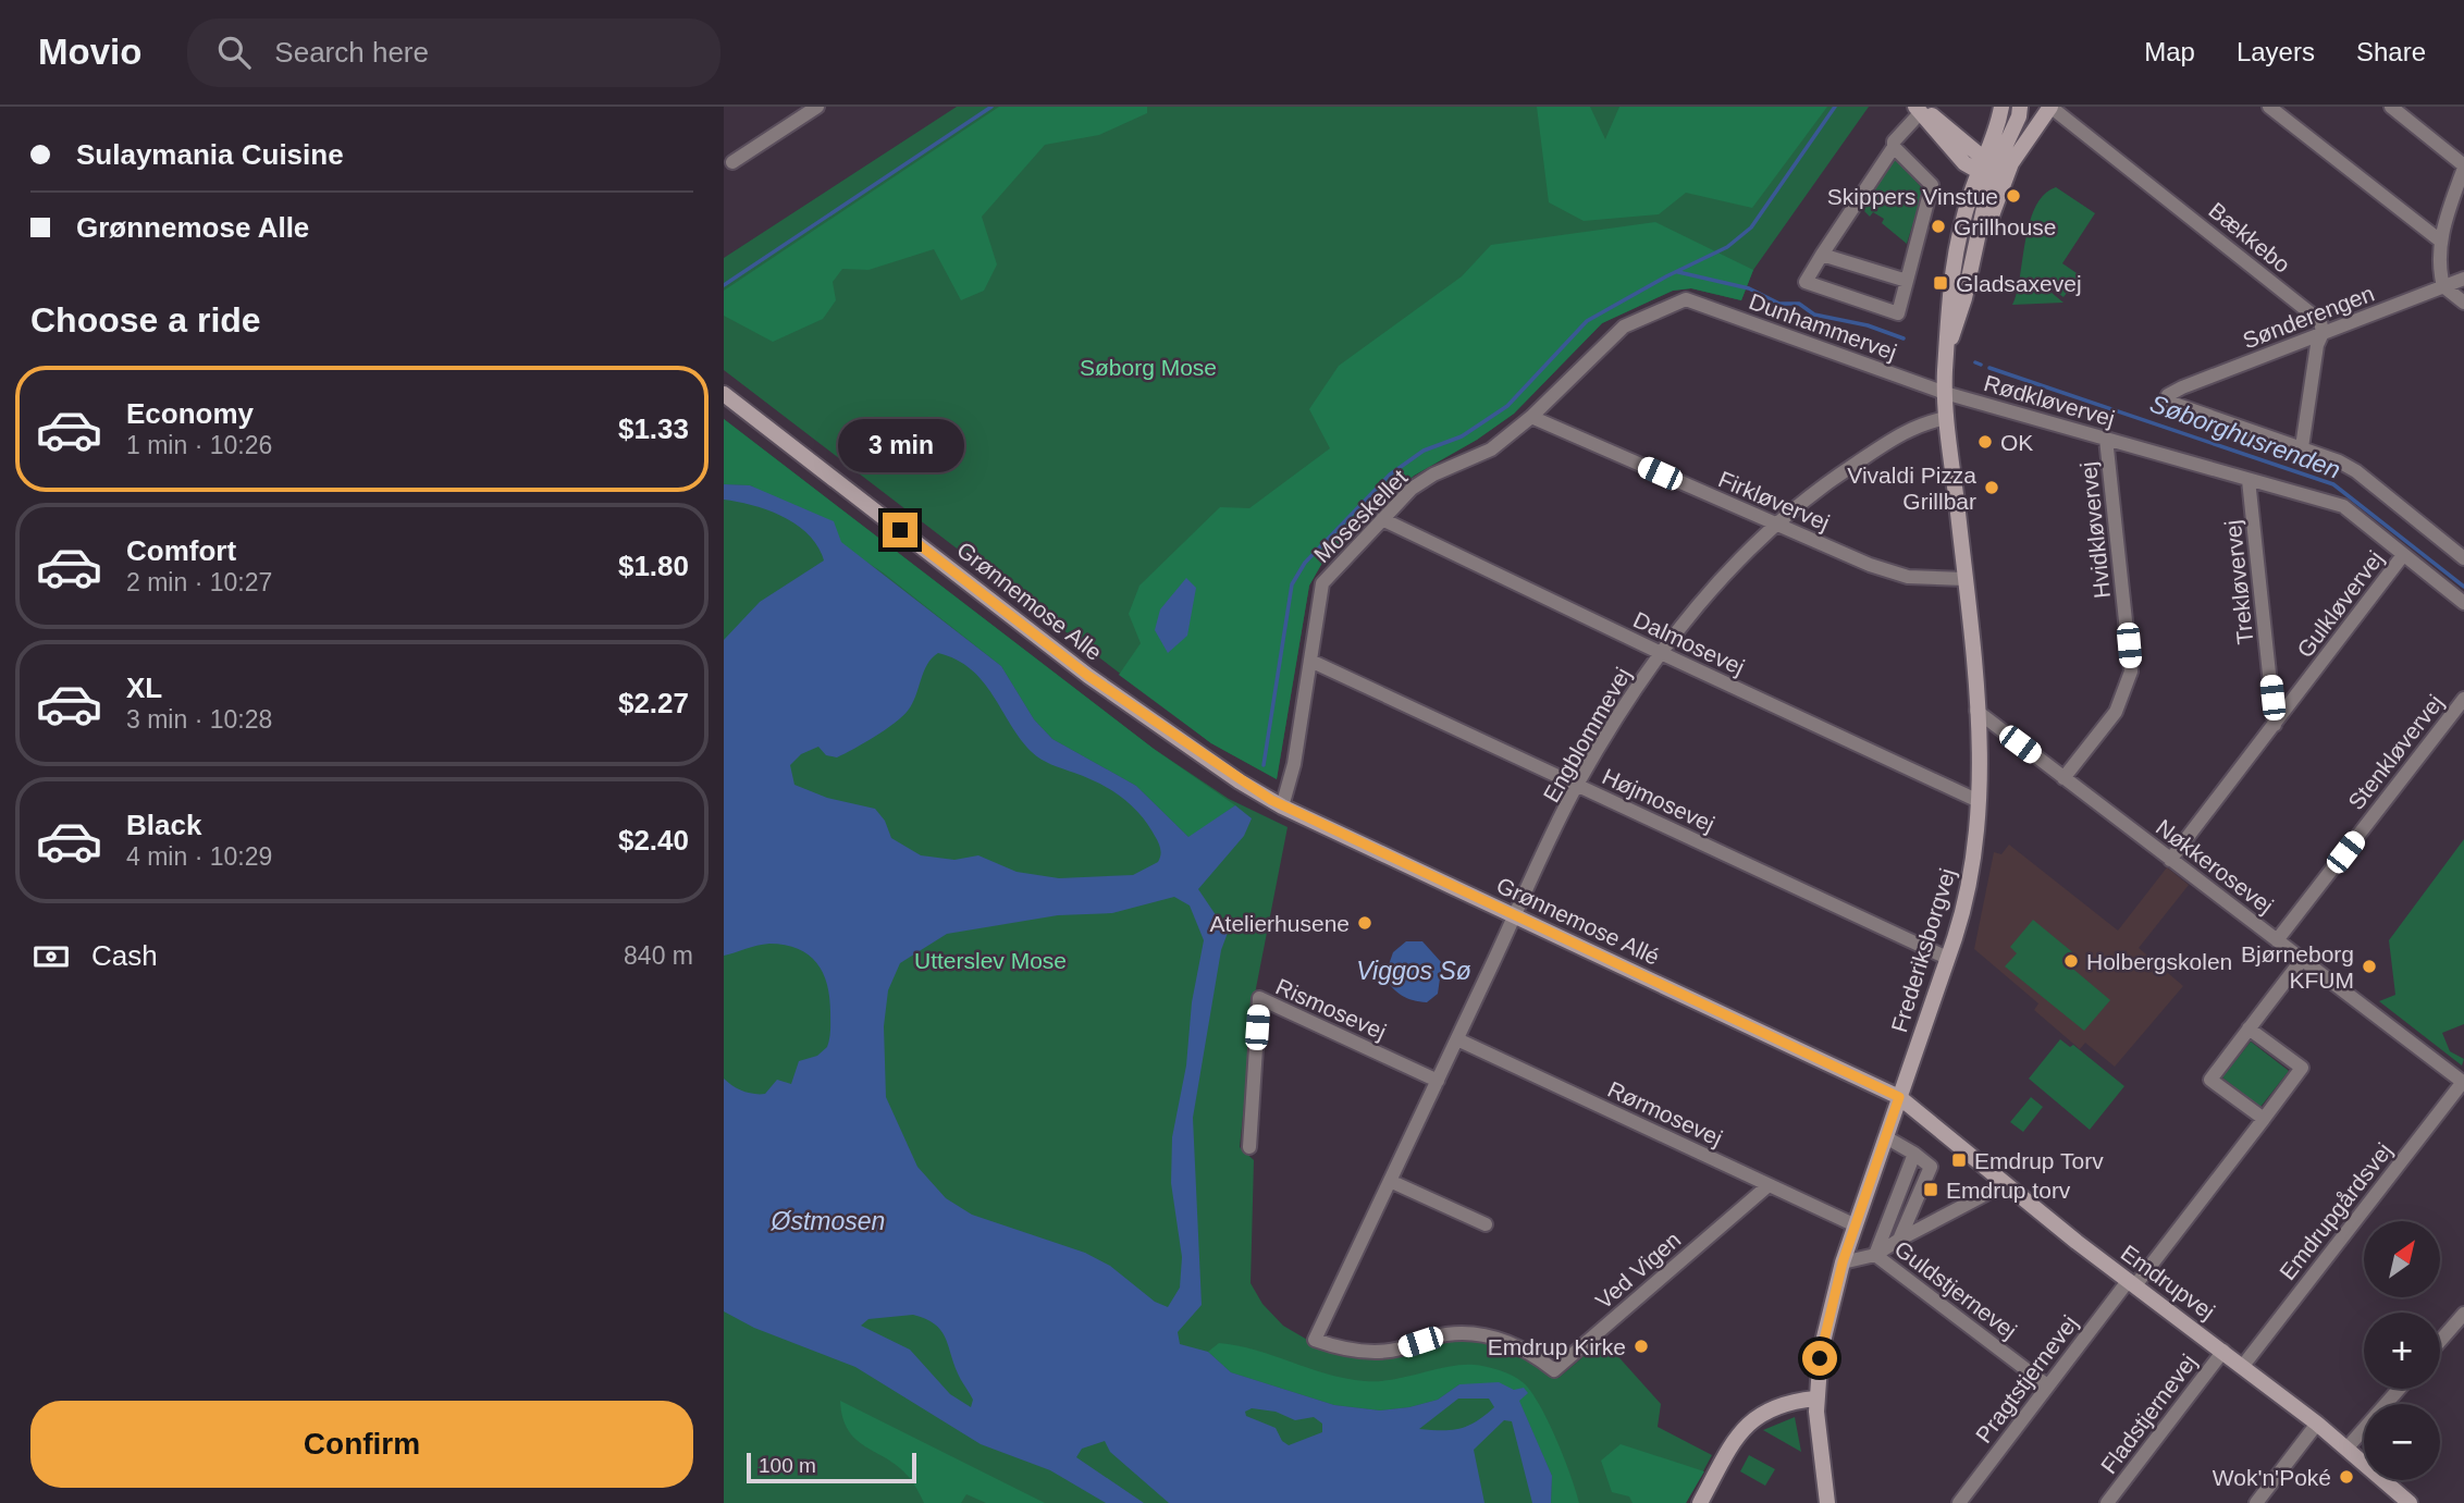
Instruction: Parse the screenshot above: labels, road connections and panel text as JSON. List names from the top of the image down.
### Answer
{
  "streets": {
    "street": [
      "Bækkebo",
      "Sønderengen",
      "Dunhammervej",
      "Rødkløvervej",
      "Firkløvervej",
      "Moseskellet",
      "Hvidkløvervej",
      "Trekløvervej",
      "Grønnemose Alle",
      "Gulkløvervej",
      "Dalmosevej",
      "Engblommevej",
      "Stenkløvervej",
      "Højmosevej",
      "Nøkkerosevej",
      "Grønnemose Allé",
      "Frederiksborgvej",
      "Rismosevej",
      "Rørmosevej",
      "Emdrupgårdsvej",
      "Ved Vigen",
      "Emdrupvej",
      "Guldstjernevej",
      "Pragtstjernevej",
      "Fladstjernevej"
    ]
  },
  "crossings": [
    ["Bækkebo", "Sønderengen"],
    ["Dunhammervej", "Rødkløvervej"],
    ["Dunhammervej", "Moseskellet"],
    ["Dunhammervej", "Frederiksborgvej"],
    ["Rødkløvervej", "Hvidkløvervej"],
    ["Rødkløvervej", "Trekløvervej"],
    ["Rødkløvervej", "Gulkløvervej"],
    ["Rødkløvervej", "Frederiksborgvej"],
    ["Firkløvervej", "Moseskellet"],
    ["Firkløvervej", "Engblommevej"],
    ["Firkløvervej", "Frederiksborgvej"],
    ["Moseskellet", "Dalmosevej"],
    ["Moseskellet", "Højmosevej"],
    ["Moseskellet", "Grønnemose Allé"],
    ["Hvidkløvervej", "Nøkkerosevej"],
    ["Trekløvervej", "Gulkløvervej"],
    ["Grønnemose Alle", "Grønnemose Allé"],
    ["Gulkløvervej", "Nøkkerosevej"],
    ["Dalmosevej", "Engblommevej"],
    ["Dalmosevej", "Frederiksborgvej"],
    ["Engblommevej", "Højmosevej"],
    ["Engblommevej", "Grønnemose Allé"],
    ["Engblommevej", "Frederiksborgvej"],
    ["Engblommevej", "Rismosevej"],
    ["Engblommevej", "Rørmosevej"],
    ["Engblommevej", "Ved Vigen"],
    ["Stenkløvervej", "Nøkkerosevej"],
    ["Højmosevej", "Frederiksborgvej"],
    ["Nøkkerosevej", "Frederiksborgvej"],
    ["Nøkkerosevej", "Emdrupgårdsvej"],
    ["Grønnemose Allé", "Frederiksborgvej"],
    ["Grønnemose Allé", "Emdrupvej"],
    ["Frederiksborgvej", "Rørmosevej"],
    ["Frederiksborgvej", "Emdrupvej"],
    ["Rørmosevej", "Ved Vigen"],
    ["Emdrupgårdsvej", "Emdrupvej"],
    ["Emdrupvej", "Pragtstjernevej"],
    ["Emdrupvej", "Fladstjernevej"],
    ["Guldstjernevej", "Pragtstjernevej"]
  ],
  "water": ["Søborghusrenden", "Viggos Sø", "Østmosen"],
  "parks": ["Søborg Mose", "Utterslev Mose"],
  "places": {
    "other": [
      "Skippers Vinstue",
      "Grillhouse",
      "OK",
      "Vivaldi Pizza Grillbar",
      "Atelierhusene",
      "Holbergskolen",
      "Bjørneborg KFUM",
      "Emdrup Kirke",
      "Wok'n'Poké"
    ],
    "transit": ["Gladsaxevej", "Emdrup Torv", "Emdrup torv"]
  },
  "scale_bar": "100 m",
  "north": "top right",
  "page": {
    "header": "Movio",
    "search": "Search here",
    "nav": ["Map", "Layers", "Share"],
    "banner": ["Sulaymania Cuisine", "Grønnemose Alle"],
    "heading": "Choose a ride",
    "list": [
      {
        "name": "Economy",
        "note": "1 min · 10:26",
        "value": "$1.33"
      },
      {
        "name": "Comfort",
        "note": "2 min · 10:27",
        "value": "$1.80"
      },
      {
        "name": "XL",
        "note": "3 min · 10:28",
        "value": "$2.27"
      },
      {
        "name": "Black",
        "note": "4 min · 10:29",
        "value": "$2.40"
      }
    ],
    "bubble": "3 min",
    "pay": ["Cash", "840 m"],
    "map_buttons": ["+", "−"],
    "buttons": "Confirm",
    "scale": "100 m"
  }
}
